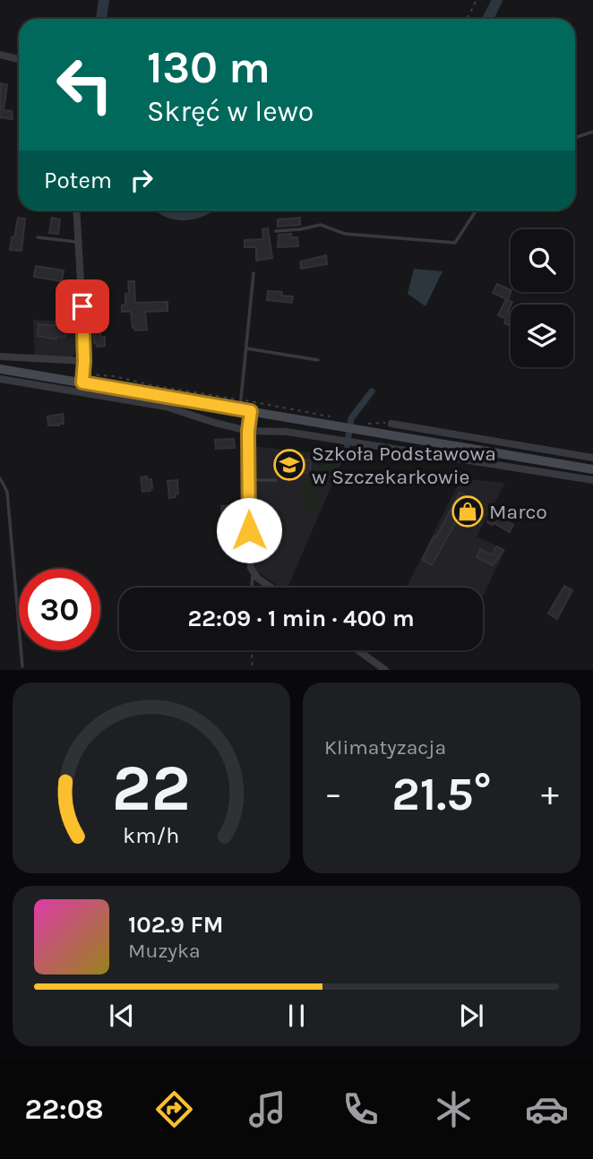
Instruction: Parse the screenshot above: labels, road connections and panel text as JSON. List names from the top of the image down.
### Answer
{
  "places": {
    "school or university": ["Szkoła Podstawowa w Szczekarkowie"],
    "shop": ["Marco"]
  },
  "page": {
    "turn": ["130 m", "Skręć w lewo"],
    "then": "Potem",
    "limit": "30",
    "trip": "22:09 · 1 min · 400 m",
    "tile": "Klimatyzacja",
    "heat": ["−", "21.5°", "+"],
    "song": ["102.9 FM", "Muzyka"],
    "tabs": "22:08",
    "gauge": ["22", "km/h"]
  }
}
